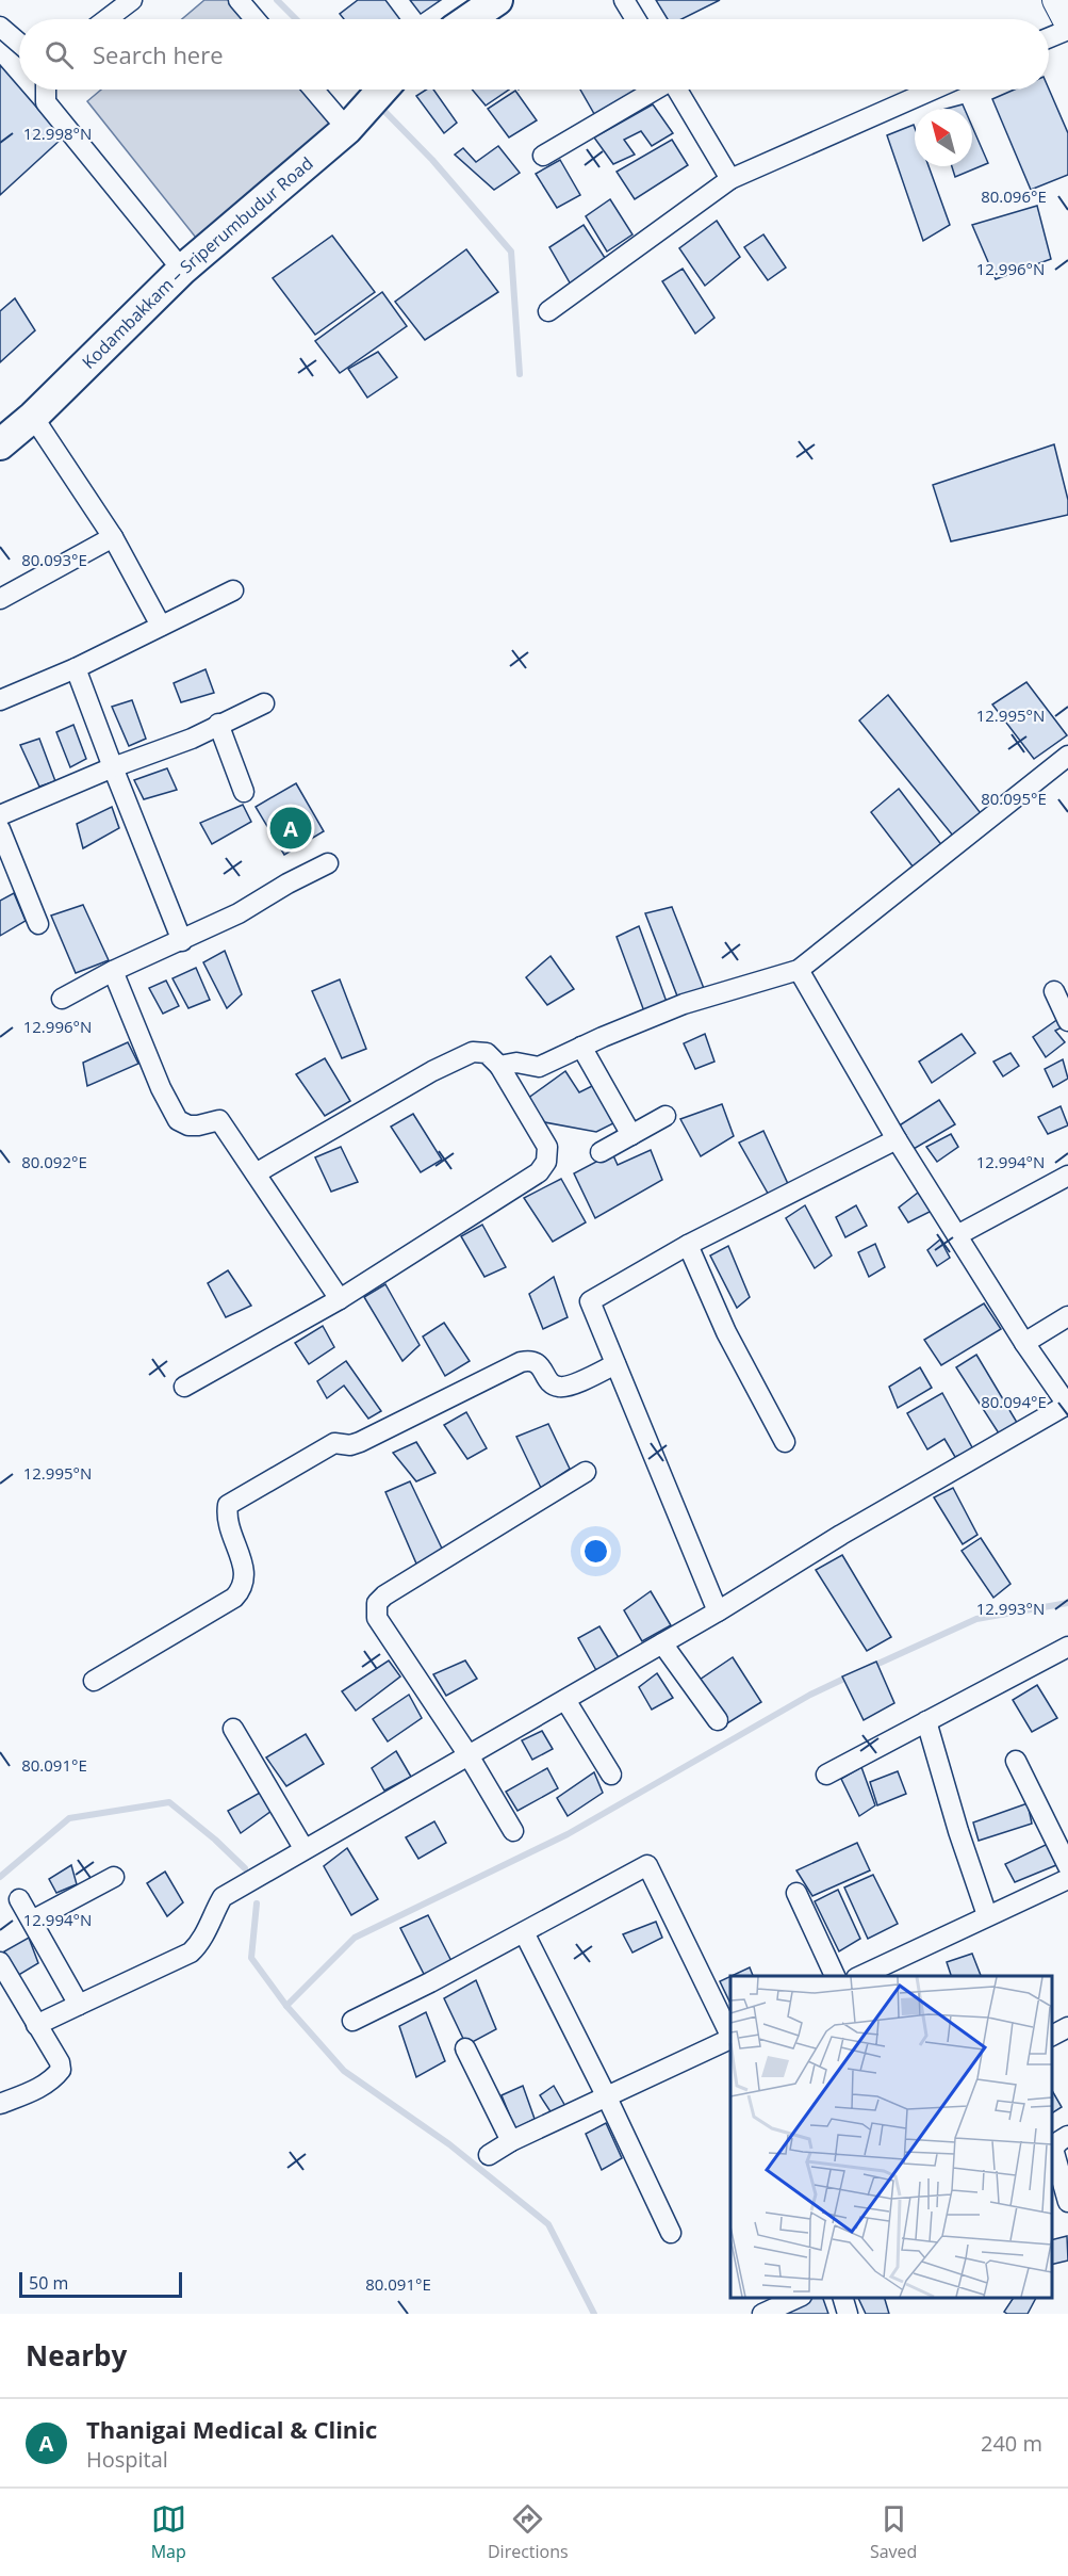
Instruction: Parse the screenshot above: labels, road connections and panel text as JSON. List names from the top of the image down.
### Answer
{
  "streets": {
    "main road": ["Kodambakkam – Sriperumbudur Road"]
  },
  "scale_bar": "50 m",
  "north": "top left",
  "page": {
    "search": "Search here",
    "pins": "A",
    "scale": "50 m",
    "heading": "Nearby",
    "list": [
      {
        "mark": "A",
        "name": "Thanigai Medical & Clinic",
        "note": "Hospital",
        "value": "240 m"
      }
    ],
    "nav": ["Map", "Directions", "Saved"]
  },
  "coordinates": [
    "12.998°N",
    "80.096°E",
    "12.996°N",
    "80.093°E",
    "12.995°N",
    "80.095°E",
    "12.994°N",
    "80.092°E",
    "80.094°E",
    "12.993°N",
    "80.091°E"
  ]
}
